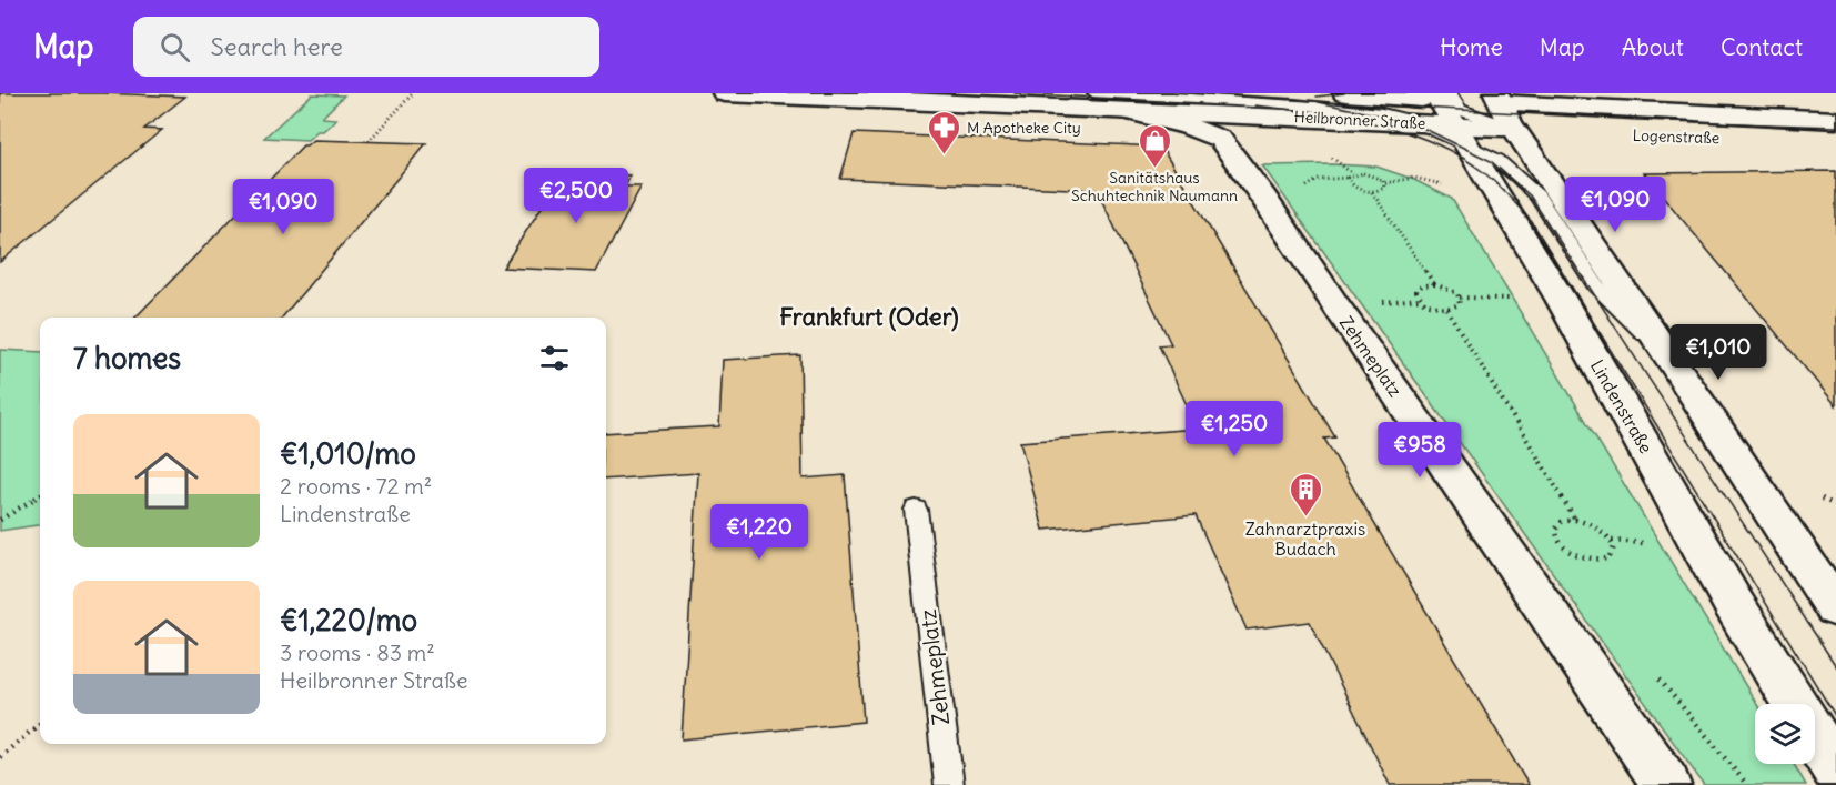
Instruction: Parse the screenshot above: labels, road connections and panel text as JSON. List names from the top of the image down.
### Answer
{
  "streets": {
    "street": [
      "Heilbronner Straße",
      "Logenstraße",
      "Zehmeplatz",
      "Lindenstraße"
    ]
  },
  "crossings": [
    ["Heilbronner Straße", "Logenstraße"],
    ["Heilbronner Straße", "Zehmeplatz"],
    ["Heilbronner Straße", "Lindenstraße"]
  ],
  "districts": ["Frankfurt (Oder)"],
  "places": {
    "pharmacy": ["M Apotheke City"],
    "shop": ["Sanitätshaus Schuhtechnik Naumann"],
    "building": ["Zahnarztpraxis Budach"]
  },
  "page": {
    "header": "Map",
    "search": "Search here",
    "nav": [
      "Home",
      "Map",
      "About",
      "Contact"
    ],
    "price": [
      "€2,500",
      "€1,090",
      "€1,090",
      "€1,010",
      "€1,250",
      "€958",
      "€1,220"
    ],
    "heading": "7 homes",
    "list": [
      {
        "name": "€1,010/mo",
        "note": "2 rooms · 72 m² · Lindenstraße"
      },
      {
        "name": "€1,220/mo",
        "note": "3 rooms · 83 m² · Heilbronner Straße"
      }
    ]
  }
}
